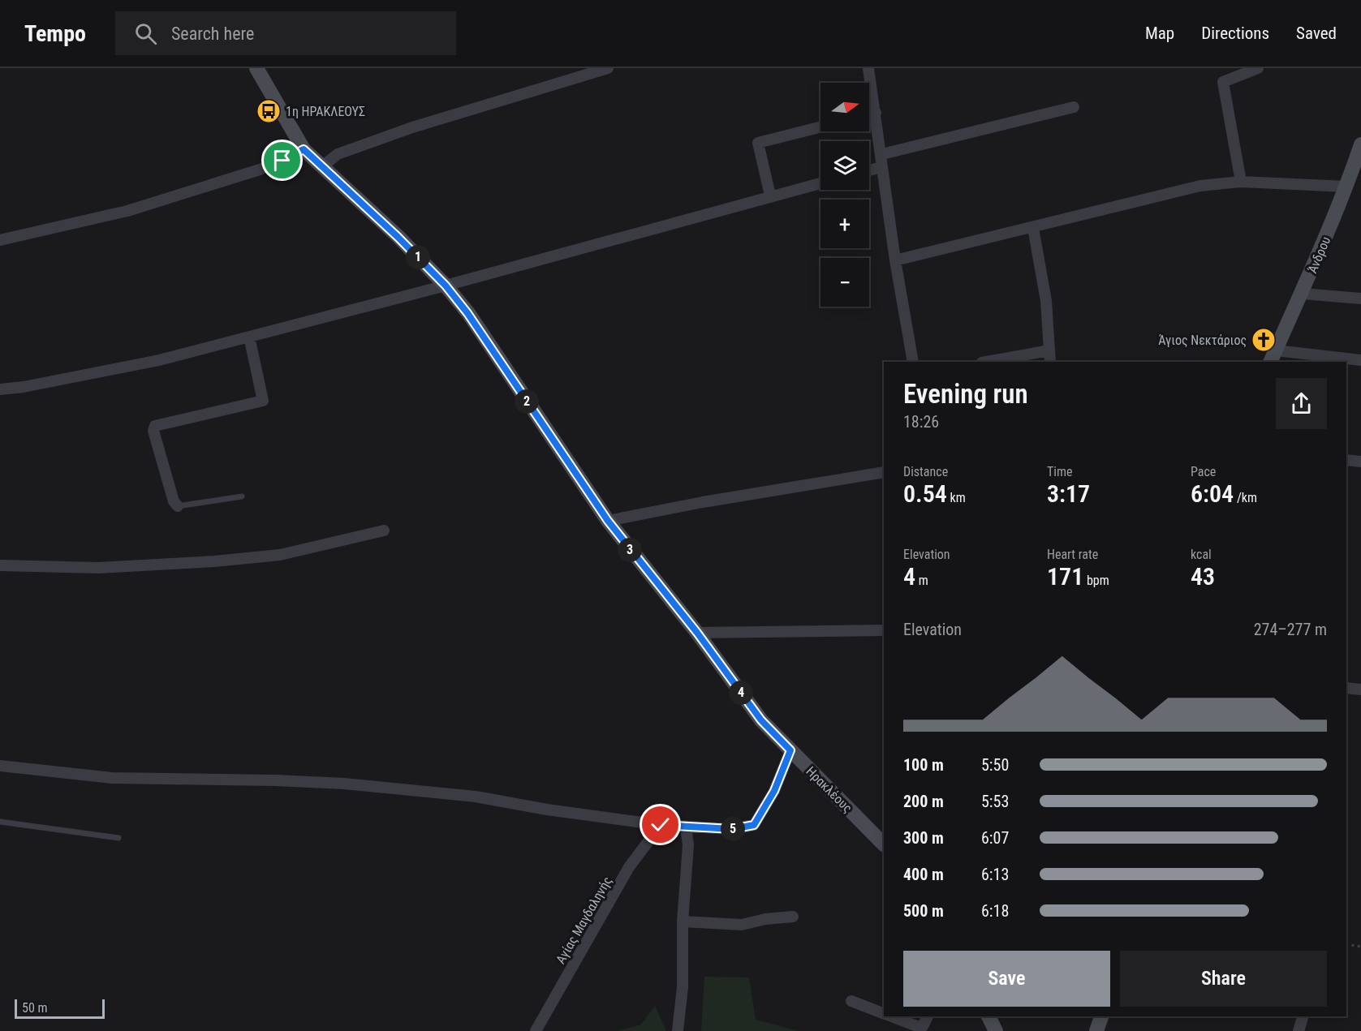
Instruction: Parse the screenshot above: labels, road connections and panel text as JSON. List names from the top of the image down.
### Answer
{
  "streets": {
    "street": ["Άνδρου", "Ηρακλέους", "Αγίας Μαγδαληνής"]
  },
  "places": {
    "bus stop": ["1η ΗΡΑΚΛΕΟΥΣ"],
    "church": ["Άγιος Νεκτάριος"]
  },
  "scale_bar": "50 m",
  "north": "right",
  "page": {
    "header": "Tempo",
    "search": "Search here",
    "nav": ["Map", "Directions", "Saved"],
    "map_buttons": ["+", "−"],
    "pins": [
      "1",
      "2",
      "3",
      "4",
      "5"
    ],
    "heading": ["Evening run", "18:26"],
    "stats": [
      ["Distance", "0.54 km"],
      ["Time", "3:17"],
      ["Pace", "6:04 /km"],
      ["Elevation", "4 m"],
      ["Heart rate", "171 bpm"],
      ["kcal", "43"]
    ],
    "chart": ["Elevation", "274–277 m"],
    "list": [
      {
        "name": "100 m",
        "note": "5:50"
      },
      {
        "name": "200 m",
        "note": "5:53"
      },
      {
        "name": "300 m",
        "note": "6:07"
      },
      {
        "name": "400 m",
        "note": "6:13"
      },
      {
        "name": "500 m",
        "note": "6:18"
      }
    ],
    "buttons": ["Save", "Share"],
    "scale": "50 m"
  }
}
